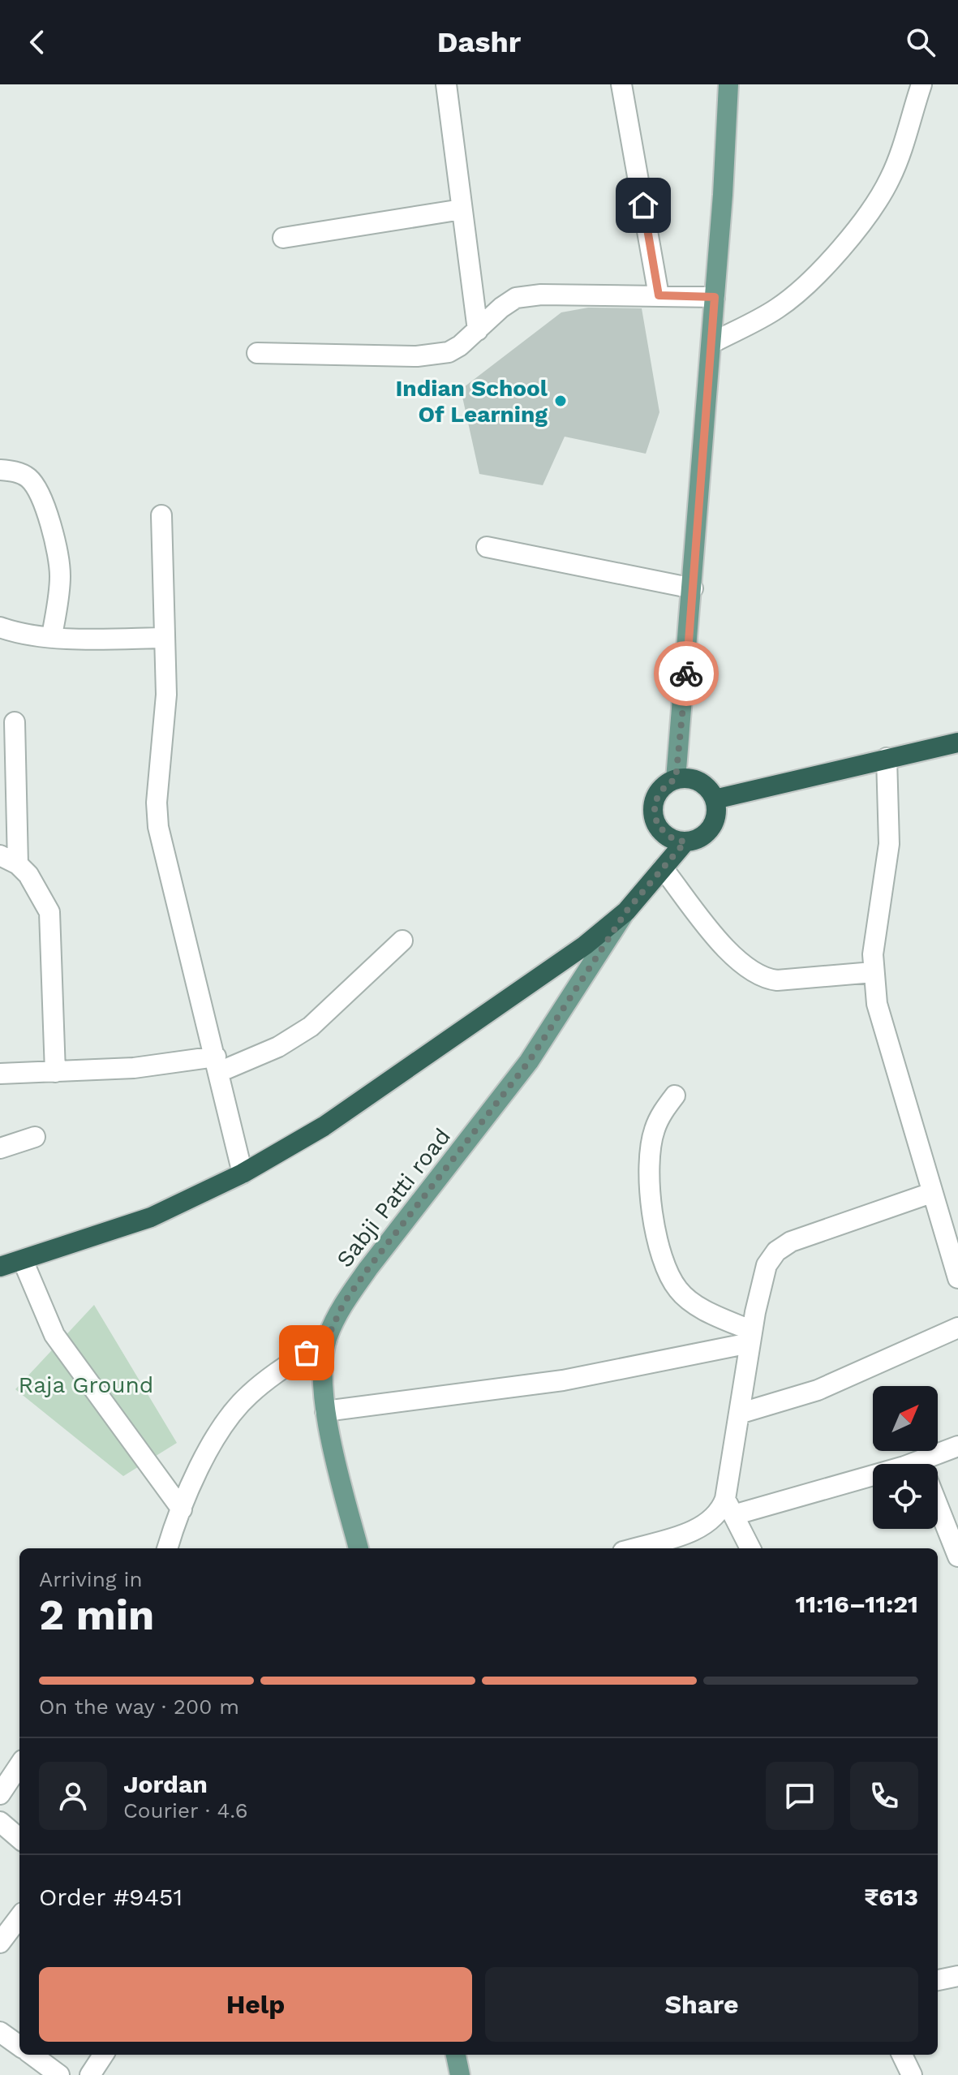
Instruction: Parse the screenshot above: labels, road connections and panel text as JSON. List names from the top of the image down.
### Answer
{
  "streets": {
    "main road": ["Sabji Patti road"]
  },
  "parks": ["Raja Ground"],
  "places": ["Indian School Of Learning"],
  "north": "top right",
  "page": {
    "header": "Dashr",
    "heading": ["2 min", "Arriving in", "11:16–11:21"],
    "panel": [
      "Jordan",
      "Courier · 4.6",
      "Order #9451",
      "₹613"
    ],
    "bar": "On the way · 200 m",
    "buttons": ["Help", "Share"]
  }
}
